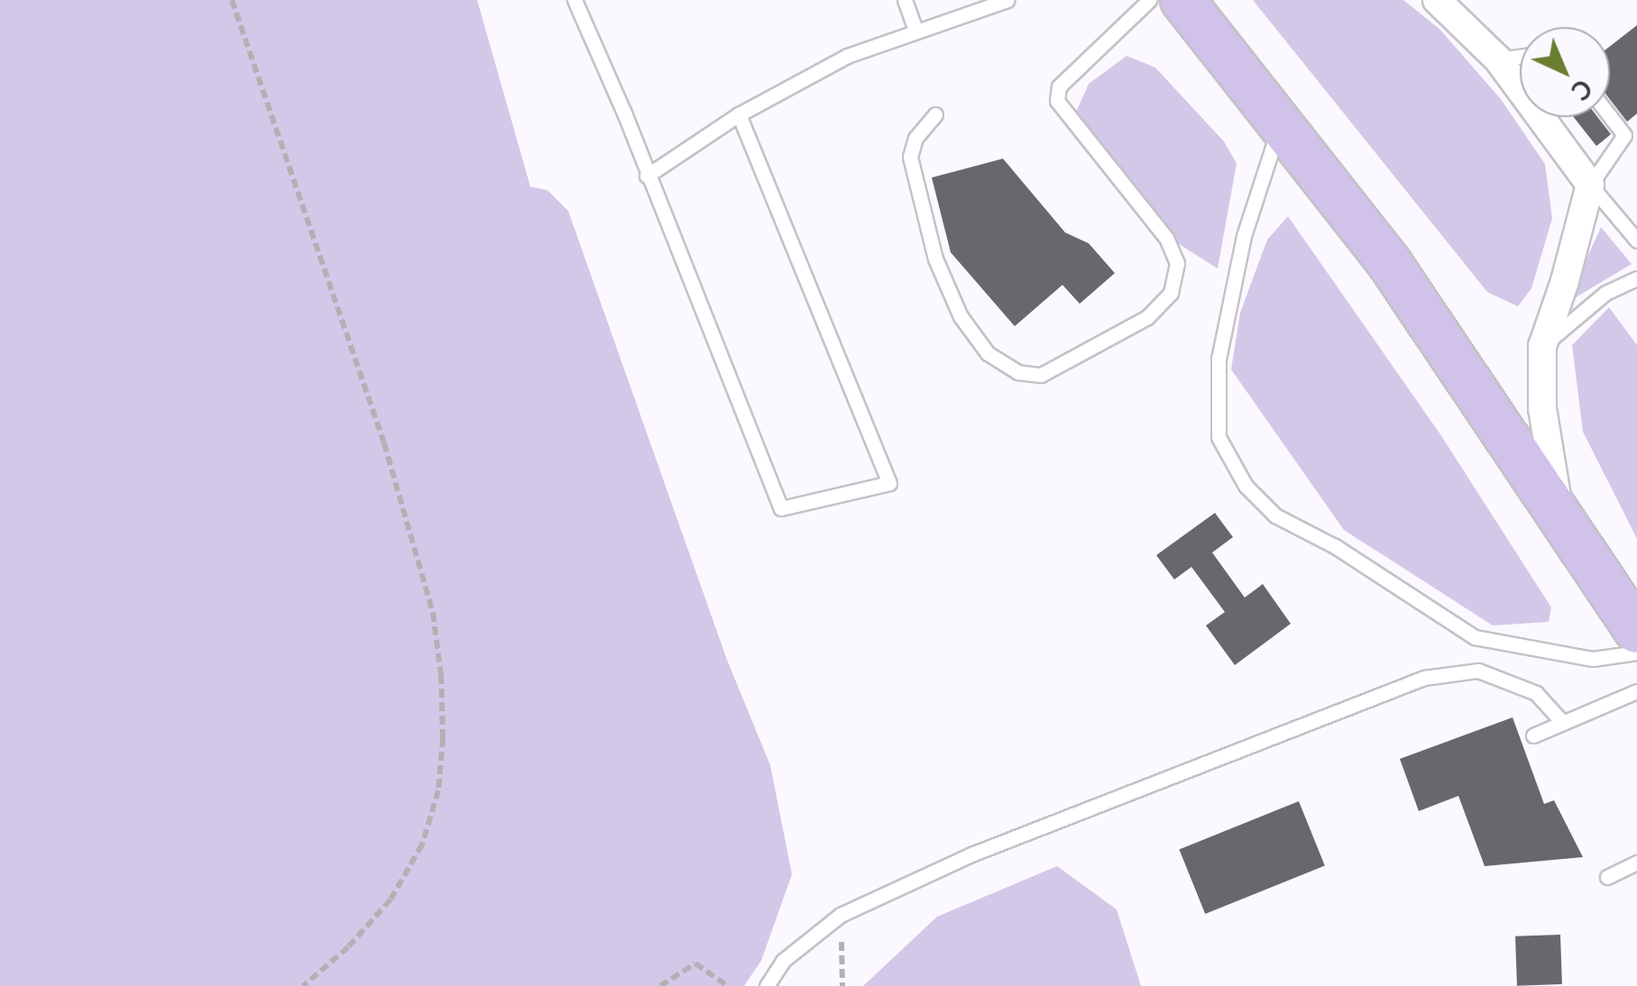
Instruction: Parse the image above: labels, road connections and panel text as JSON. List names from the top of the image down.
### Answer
{
  "north": "bottom right"
}
